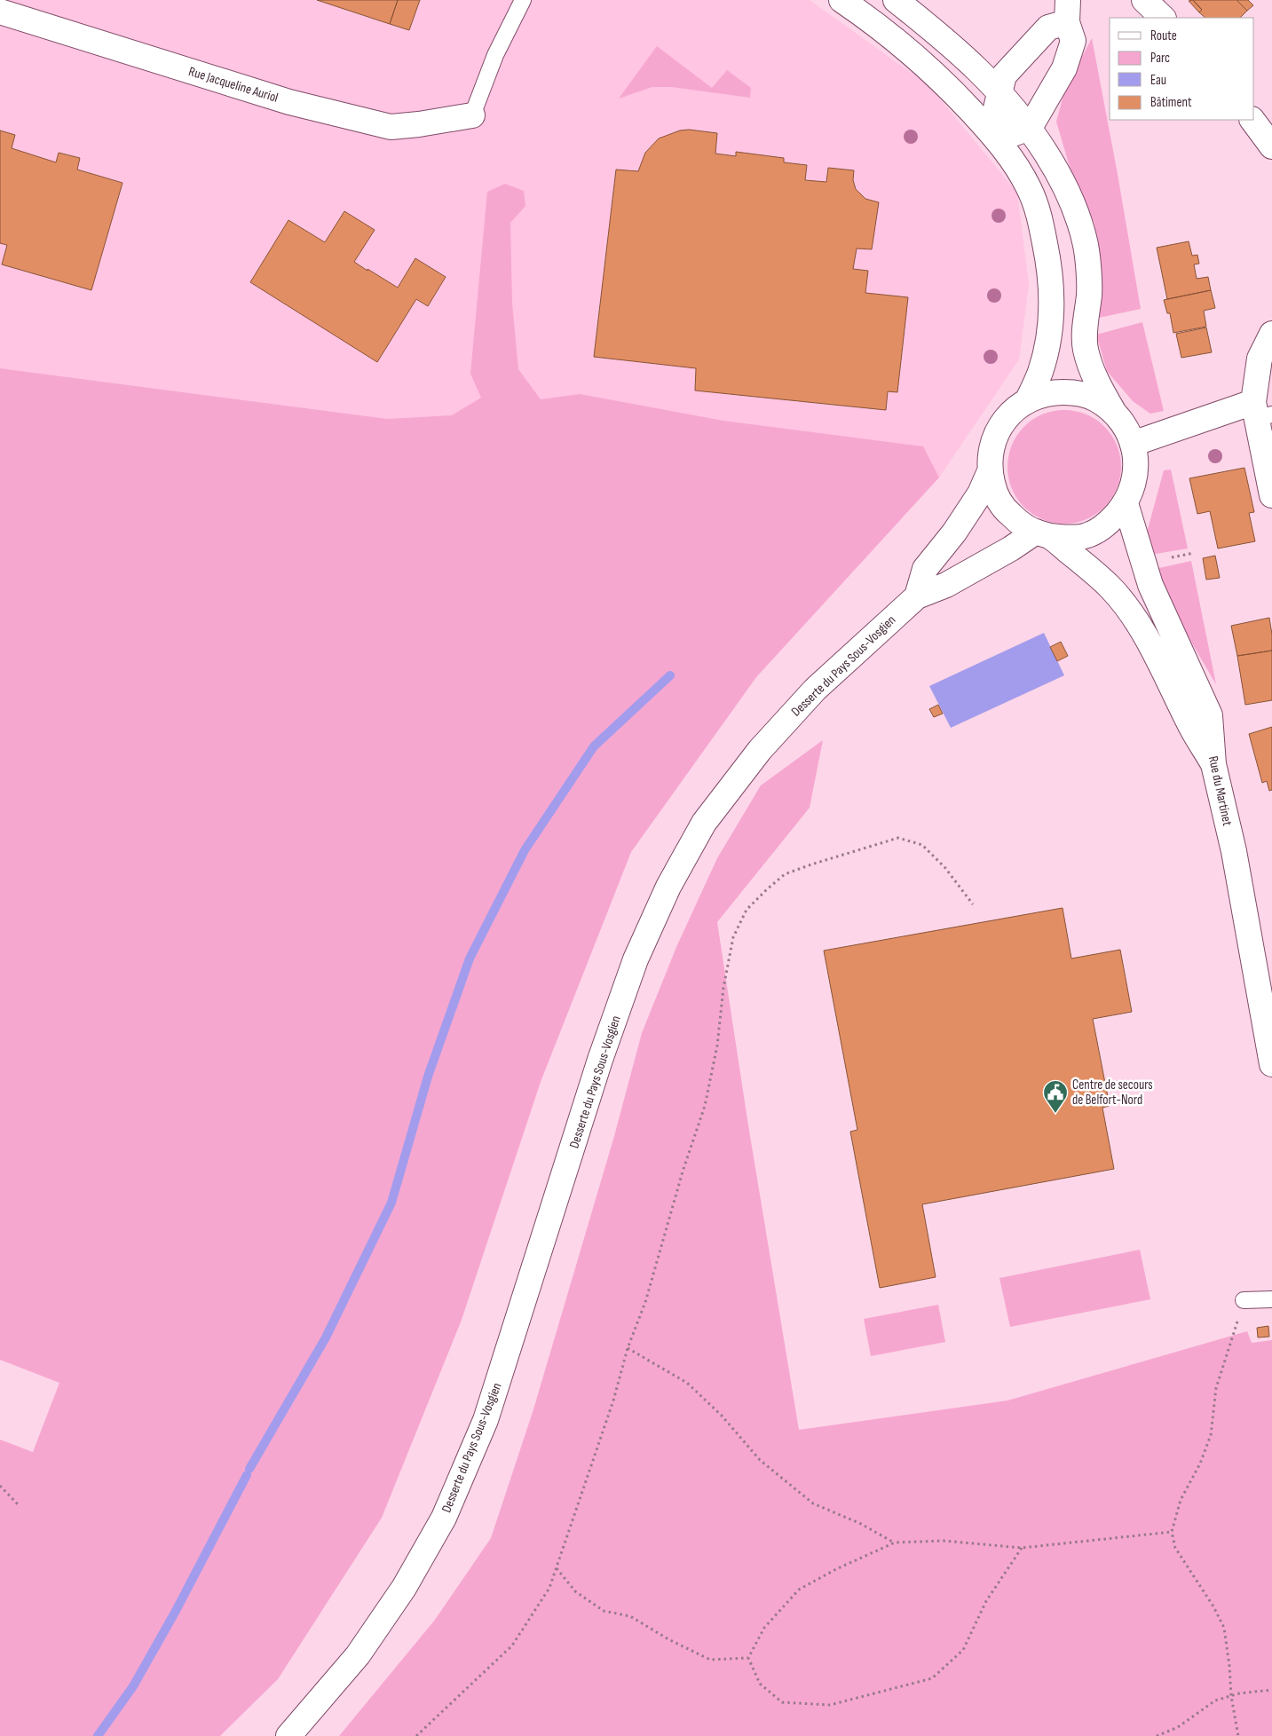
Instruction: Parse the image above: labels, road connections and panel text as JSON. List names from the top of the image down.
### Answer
{
  "streets": {
    "main road": ["Rue Jacqueline Auriol", "Desserte du Pays Sous-Vosgien", "Rue du Martinet"]
  },
  "crossings": [
    ["Desserte du Pays Sous-Vosgien", "Rue du Martinet"]
  ],
  "places": {
    "public building": ["Centre de secours de Belfort-Nord"]
  },
  "legend": [
    "Route",
    "Parc",
    "Eau",
    "Bâtiment"
  ]
}
